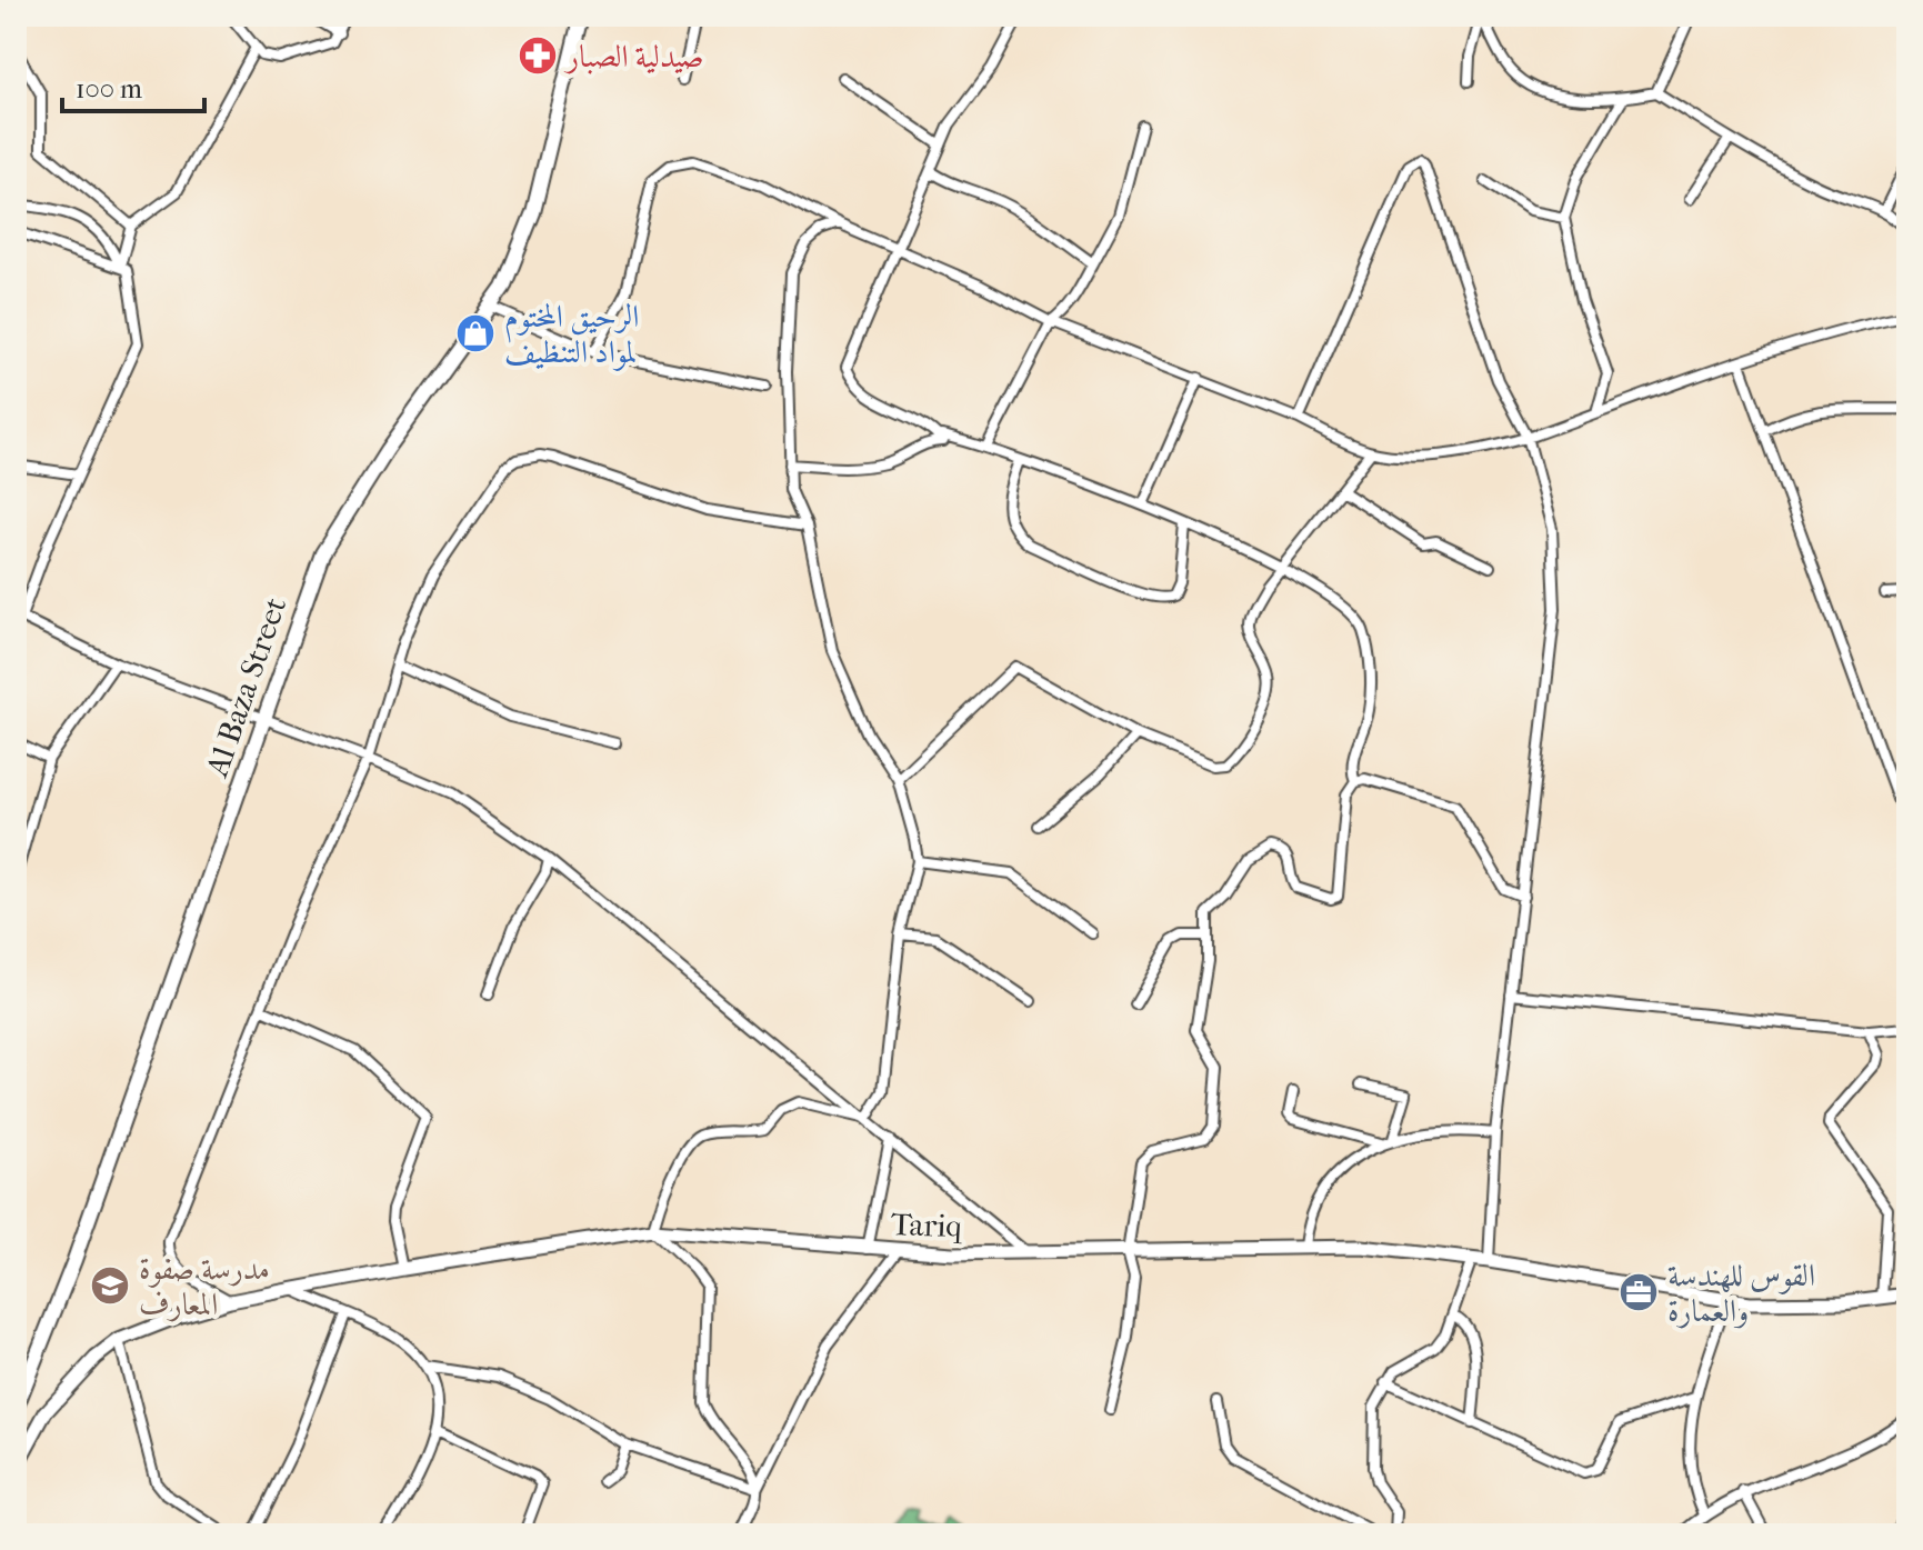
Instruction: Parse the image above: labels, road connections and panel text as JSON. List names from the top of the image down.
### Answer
{
  "streets": {
    "main road": ["Al Baza Street", "Tariq"]
  },
  "places": {
    "pharmacy": ["صيدلية الصبار"],
    "shop": ["الرحيق المختوم لمواد التنظيف"],
    "school or university": ["مدرسة صفوة المعارف"],
    "office": ["القوس للهندسة والعمارة"]
  },
  "scale_bar": "100 m"
}
